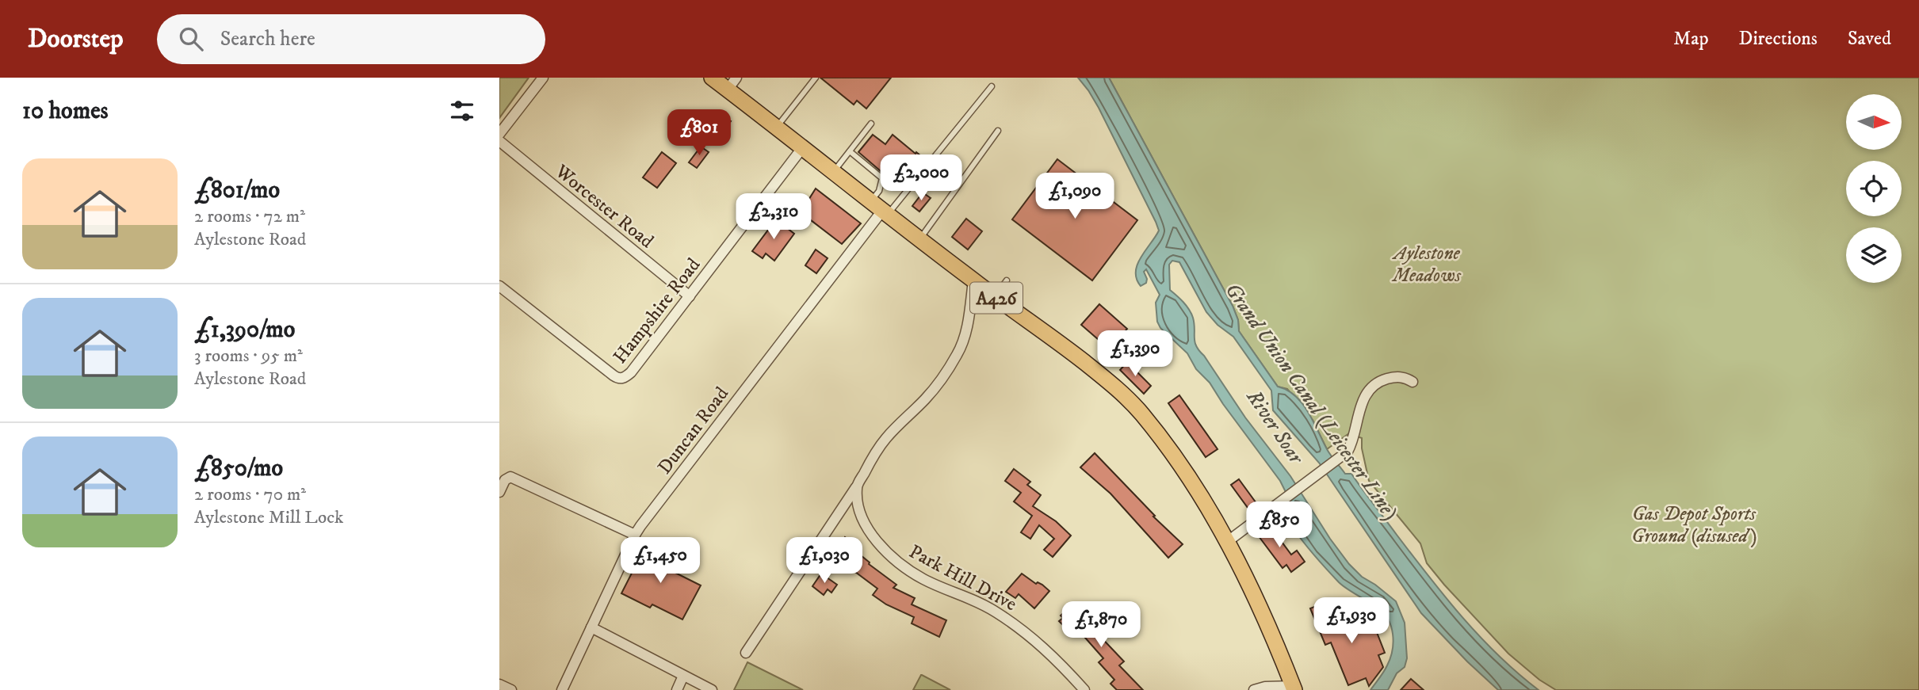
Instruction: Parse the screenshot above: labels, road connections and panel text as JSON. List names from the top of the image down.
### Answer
{
  "streets": {
    "main road": ["A426"],
    "street": [
      "Worcester Road",
      "Hampshire Road",
      "Duncan Road",
      "Park Hill Drive"
    ]
  },
  "crossings": [
    ["Worcester Road", "Hampshire Road"],
    ["A426", "Hampshire Road"],
    ["A426", "Duncan Road"]
  ],
  "water": ["Grand Union Canal (Leicester Line)", "River Soar"],
  "parks": ["Aylestone Meadows", "Gas Depot Sports Ground (disused)"],
  "north": "right",
  "page": {
    "header": "Doorstep",
    "search": "Search here",
    "nav": ["Map", "Directions", "Saved"],
    "heading": "10 homes",
    "price": [
      "£801",
      "£2,000",
      "£1,090",
      "£2,310",
      "£1,390",
      "£850",
      "£1,450",
      "£1,030",
      "£1,930",
      "£1,870"
    ],
    "list": [
      {
        "name": "£801/mo",
        "note": "2 rooms · 72 m² · Aylestone Road"
      },
      {
        "name": "£1,390/mo",
        "note": "3 rooms · 95 m² · Aylestone Road"
      },
      {
        "name": "£850/mo",
        "note": "2 rooms · 70 m² · Aylestone Mill Lock"
      }
    ]
  }
}
